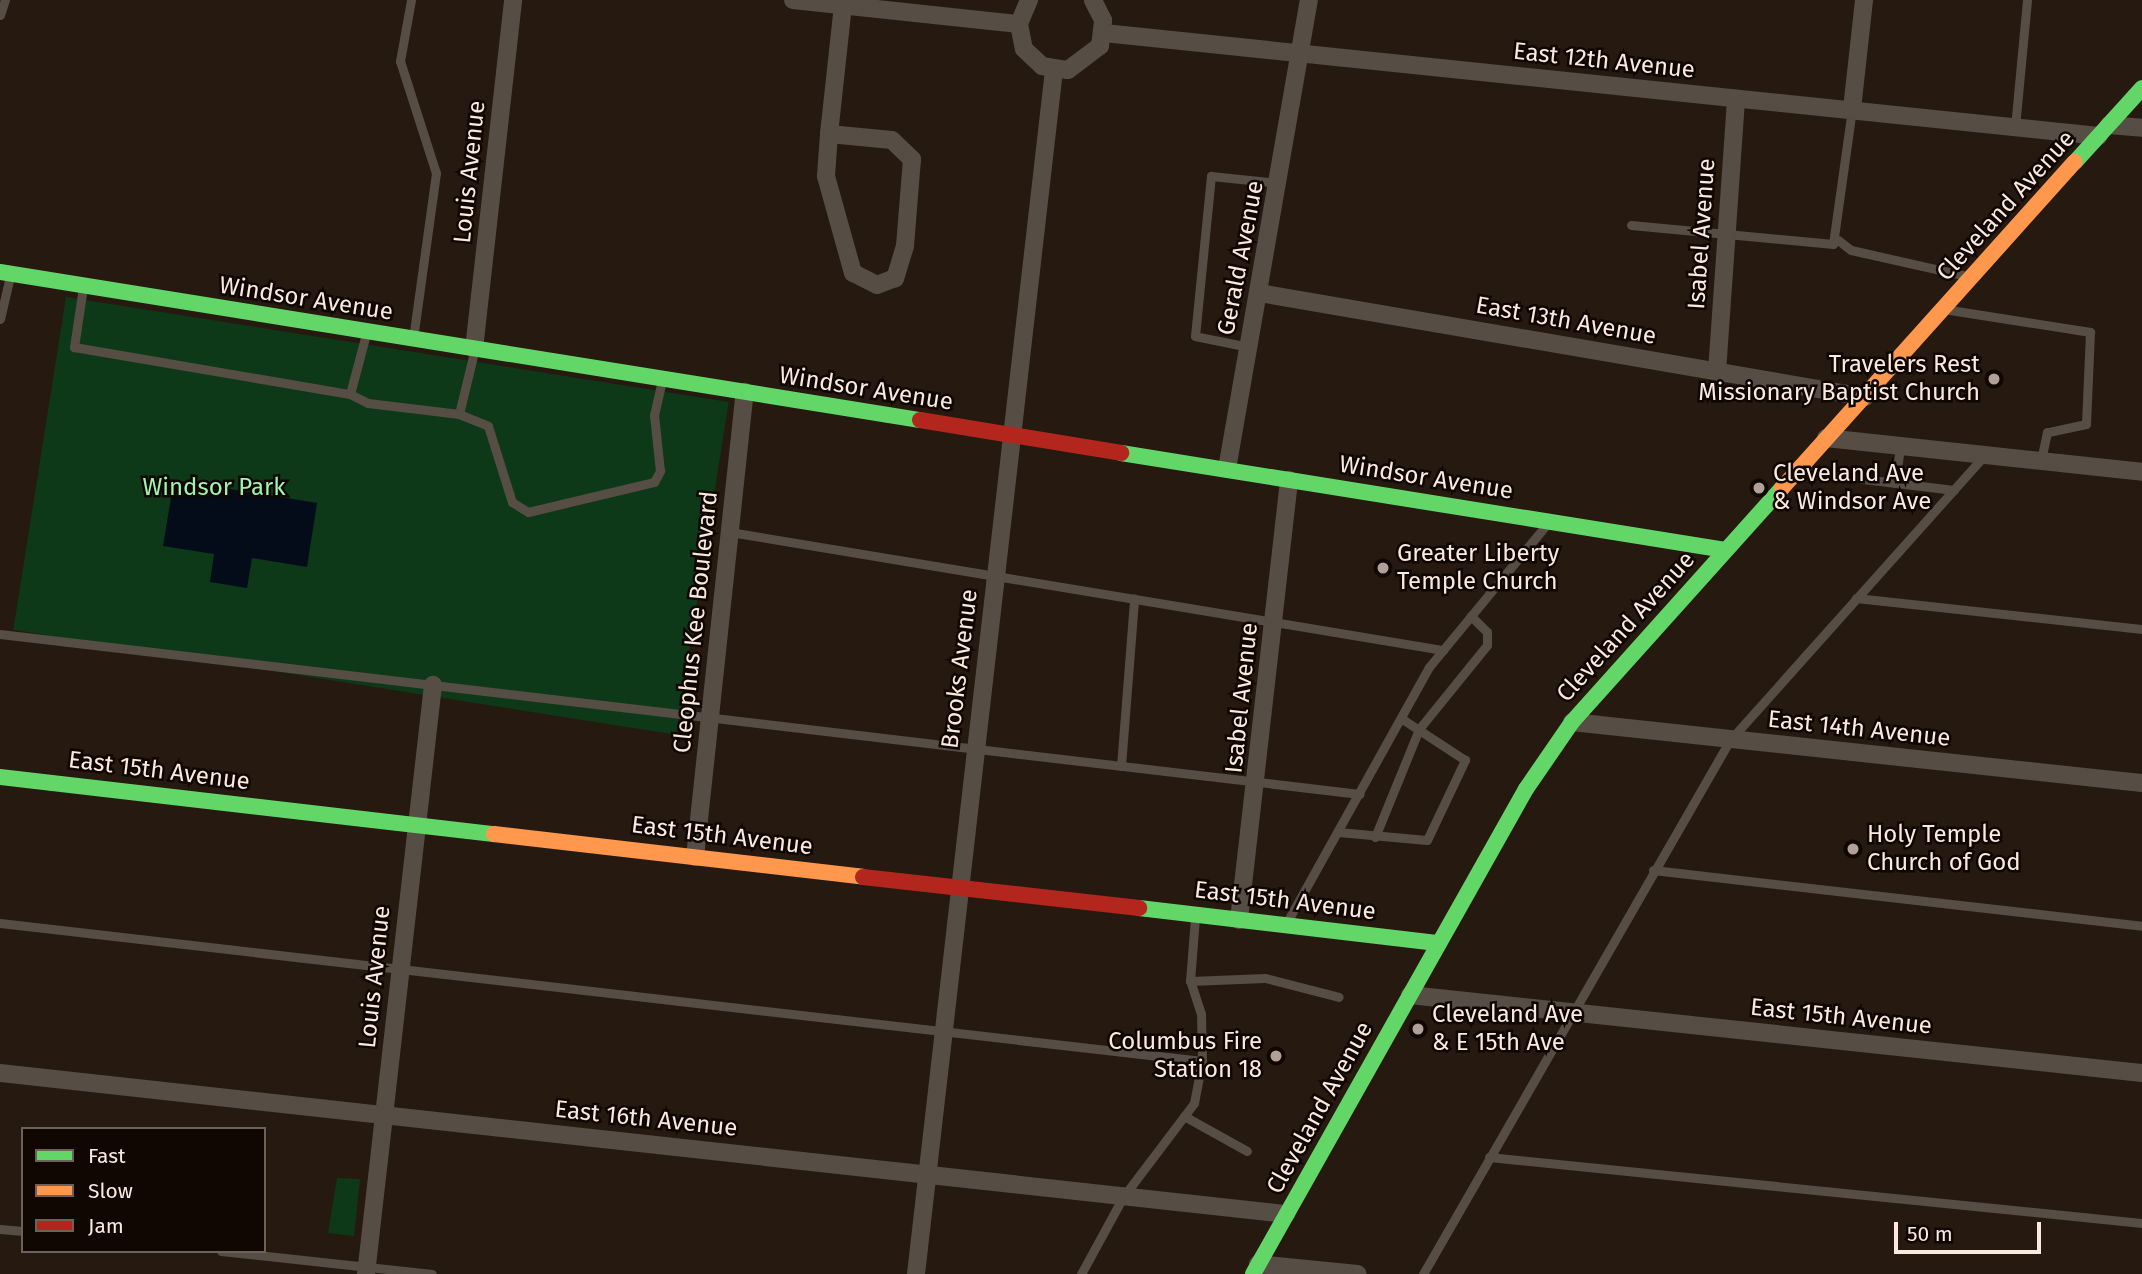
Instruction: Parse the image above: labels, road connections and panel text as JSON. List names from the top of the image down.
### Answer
{
  "streets": {
    "street": [
      "East 12th Avenue",
      "Louis Avenue",
      "Cleveland Avenue",
      "Isabel Avenue",
      "Gerald Avenue",
      "Windsor Avenue",
      "East 13th Avenue",
      "Cleophus Kee Boulevard",
      "Brooks Avenue",
      "East 14th Avenue",
      "East 15th Avenue",
      "East 16th Avenue"
    ]
  },
  "crossings": [
    ["East 12th Avenue", "Cleveland Avenue"],
    ["East 12th Avenue", "Isabel Avenue"],
    ["East 12th Avenue", "Gerald Avenue"],
    ["Louis Avenue", "Windsor Avenue"],
    ["Louis Avenue", "East 15th Avenue"],
    ["Louis Avenue", "East 16th Avenue"],
    ["Cleveland Avenue", "Windsor Avenue"],
    ["Cleveland Avenue", "East 13th Avenue"],
    ["Cleveland Avenue", "East 14th Avenue"],
    ["Cleveland Avenue", "East 15th Avenue"],
    ["Cleveland Avenue", "East 16th Avenue"],
    ["Isabel Avenue", "Windsor Avenue"],
    ["Isabel Avenue", "East 13th Avenue"],
    ["Isabel Avenue", "East 15th Avenue"],
    ["Gerald Avenue", "Windsor Avenue"],
    ["Gerald Avenue", "East 13th Avenue"],
    ["Windsor Avenue", "Cleophus Kee Boulevard"],
    ["Windsor Avenue", "Brooks Avenue"],
    ["Cleophus Kee Boulevard", "East 15th Avenue"],
    ["Brooks Avenue", "East 15th Avenue"],
    ["Brooks Avenue", "East 16th Avenue"]
  ],
  "parks": ["Windsor Park"],
  "places": [
    "Travelers Rest Missionary Baptist Church",
    "Cleveland Ave & Windsor Ave",
    "Greater Liberty Temple Church",
    "Holy Temple Church of God",
    "Cleveland Ave & E 15th Ave",
    "Columbus Fire Station 18"
  ],
  "legend": ["Fast", "Slow", "Jam"],
  "scale_bar": "50 m"
}
